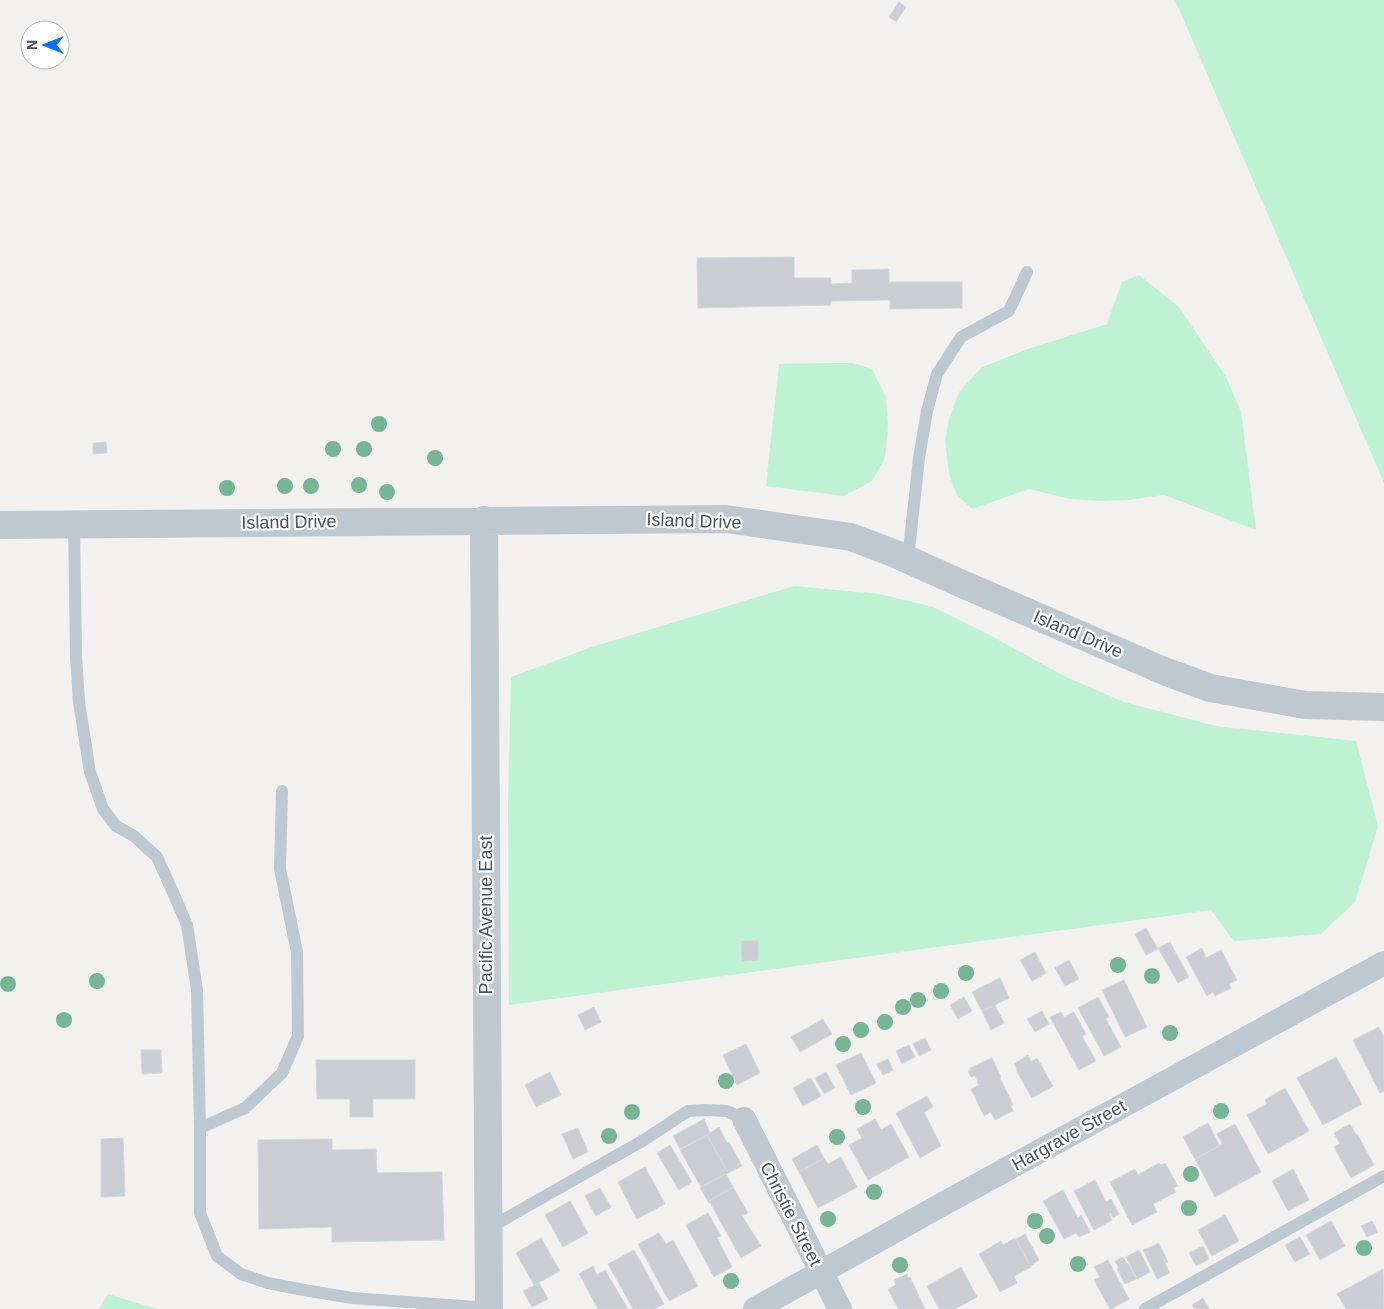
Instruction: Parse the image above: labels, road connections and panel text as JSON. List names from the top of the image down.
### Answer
{
  "streets": {
    "street": [
      "Island Drive",
      "Pacific Avenue East",
      "Hargrave Street",
      "Christie Street"
    ]
  },
  "crossings": [
    ["Island Drive", "Pacific Avenue East"],
    ["Hargrave Street", "Christie Street"]
  ],
  "north": "left"
}
